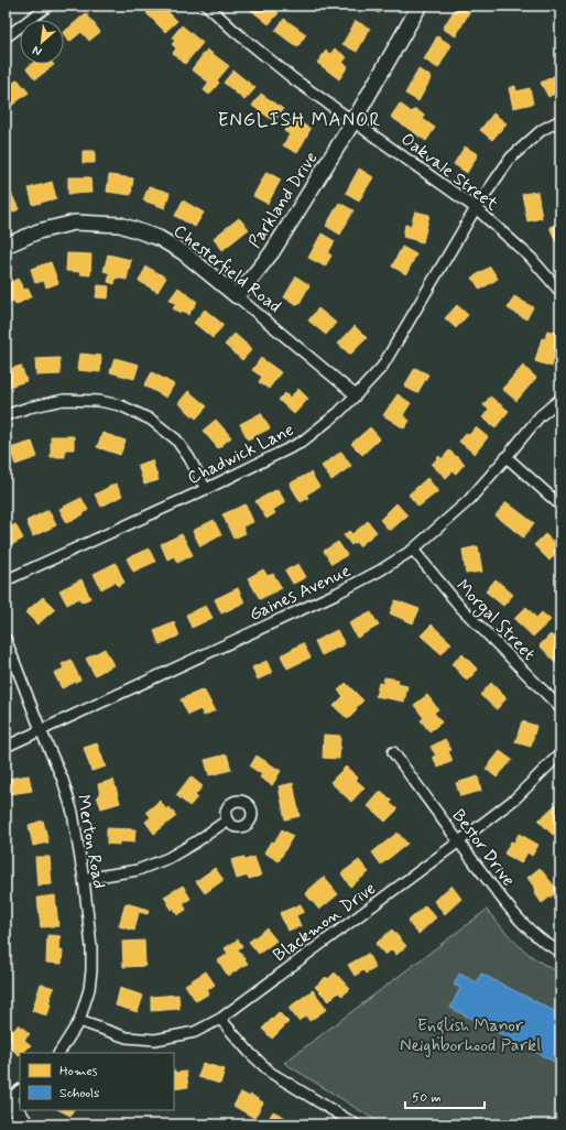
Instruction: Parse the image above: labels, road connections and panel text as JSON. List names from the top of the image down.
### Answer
{
  "streets": {
    "street": [
      "Oakvale Street",
      "Parkland Drive",
      "Chesterfield Road",
      "Chadwick Lane",
      "Gaines Avenue",
      "Morgal Street",
      "Merton Road",
      "Bestor Drive",
      "Blackmon Drive"
    ]
  },
  "crossings": [
    ["Oakvale Street", "Parkland Drive"],
    ["Oakvale Street", "Chadwick Lane"],
    ["Parkland Drive", "Chesterfield Road"],
    ["Chesterfield Road", "Chadwick Lane"],
    ["Gaines Avenue", "Morgal Street"],
    ["Gaines Avenue", "Merton Road"],
    ["Merton Road", "Blackmon Drive"],
    ["Bestor Drive", "Blackmon Drive"]
  ],
  "districts": ["ENGLISH MANOR"],
  "parks": ["English Manor Neighborhood Parkl"],
  "legend": ["Homes", "Schools"],
  "scale_bar": "50 m",
  "north": "bottom left"
}
